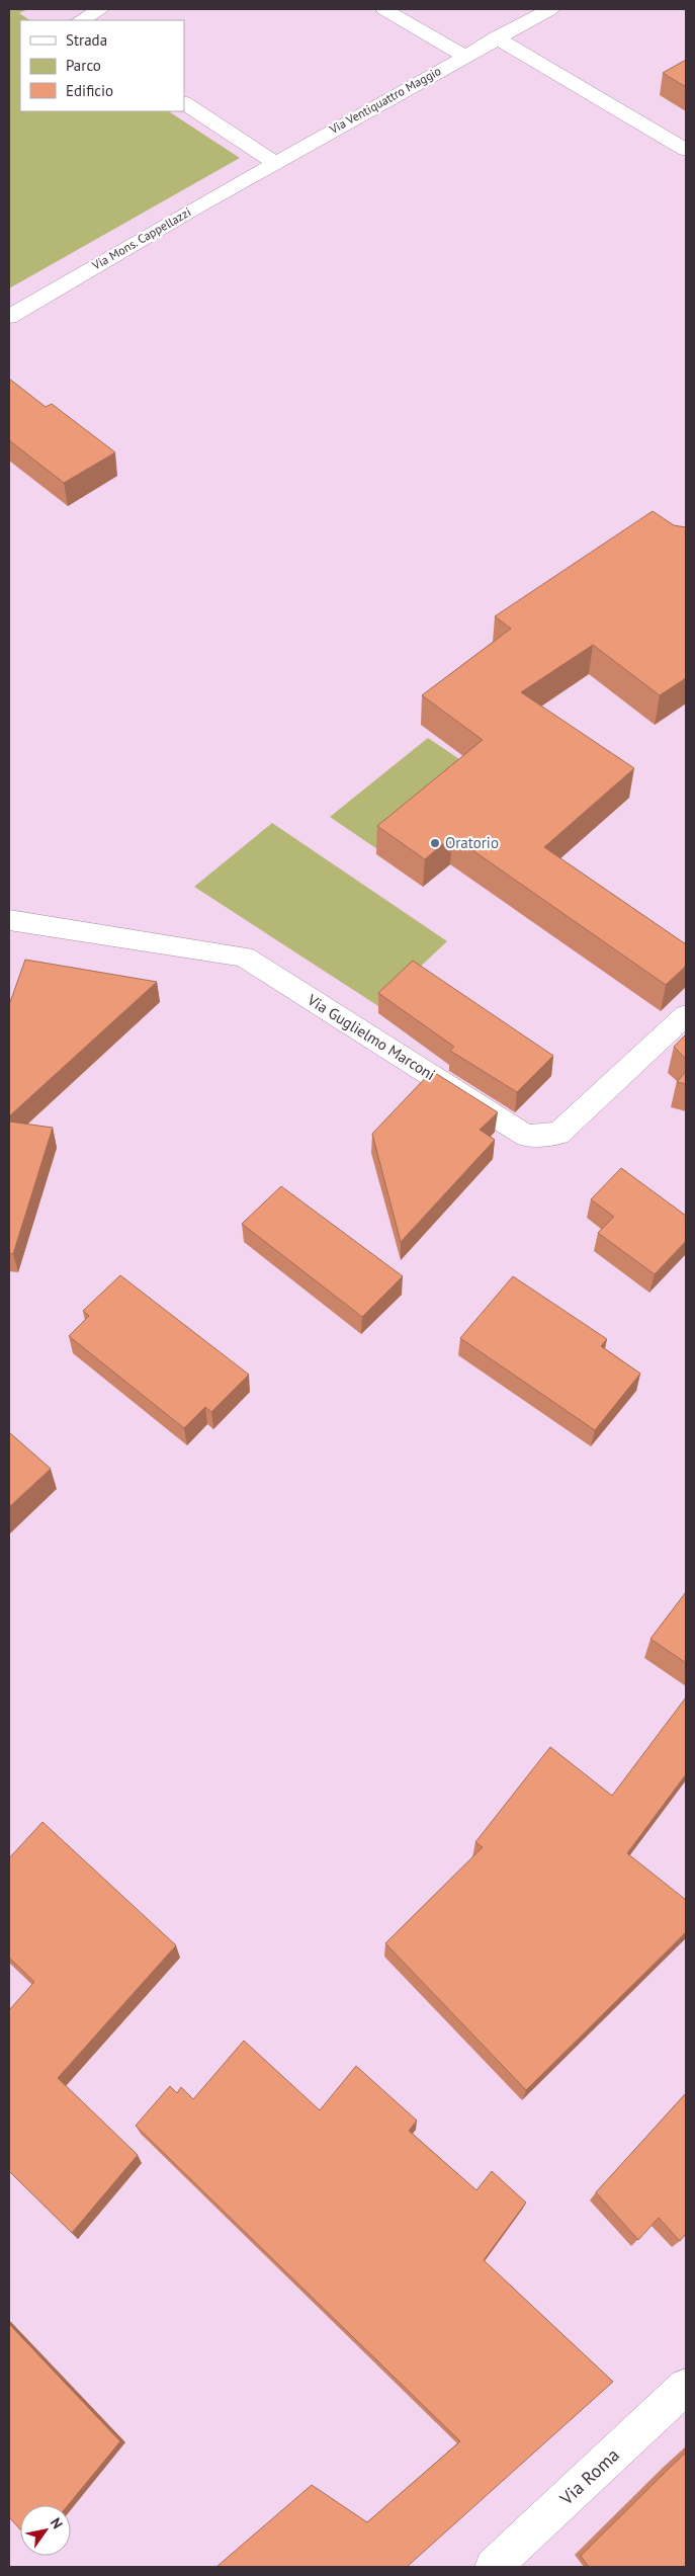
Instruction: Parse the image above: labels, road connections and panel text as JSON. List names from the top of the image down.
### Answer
{
  "streets": {
    "street": [
      "Via Ventiquattro Maggio",
      "Via Mons. Cappellazzi",
      "Via Guglielmo Marconi",
      "Via Roma"
    ]
  },
  "crossings": [
    ["Via Ventiquattro Maggio", "Via Mons. Cappellazzi"]
  ],
  "places": ["Oratorio"],
  "legend": ["Strada", "Parco", "Edificio"],
  "north": "top right"
}
